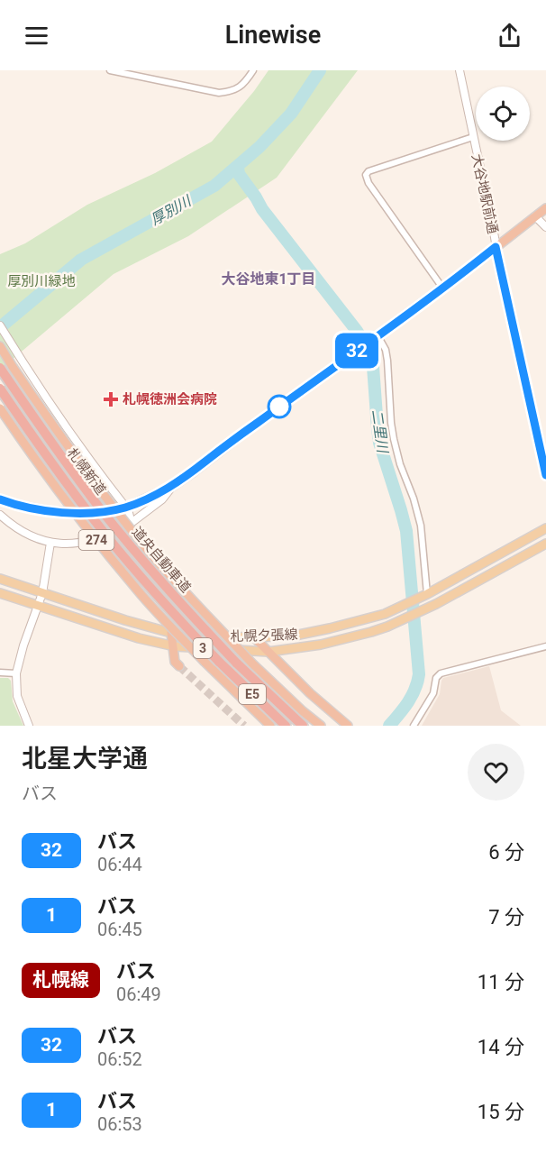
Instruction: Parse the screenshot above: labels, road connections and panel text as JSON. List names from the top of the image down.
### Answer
{
  "streets": {
    "highway": [
      "札幌新道",
      "274",
      "道央自動車道",
      "E5"
    ],
    "main road": ["札幌夕張線", "3"],
    "street": ["大谷地駅前通"]
  },
  "districts": ["大谷地東1丁目"],
  "water": ["厚別川", "二里川"],
  "parks": ["厚別川緑地"],
  "places": {
    "health": ["札幌徳洲会病院"]
  },
  "lines": ["bus line 32"],
  "page": {
    "header": "Linewise",
    "on_map": "32",
    "heading": ["北星大学通", "バス"],
    "list": [
      {
        "mark": "32",
        "name": "バス",
        "note": "06:44",
        "value": "6 分"
      },
      {
        "mark": "1",
        "name": "バス",
        "note": "06:45",
        "value": "7 分"
      },
      {
        "mark": "札幌線",
        "name": "バス",
        "note": "06:49",
        "value": "11 分"
      },
      {
        "mark": "32",
        "name": "バス",
        "note": "06:52",
        "value": "14 分"
      },
      {
        "mark": "1",
        "name": "バス",
        "note": "06:53",
        "value": "15 分"
      }
    ]
  }
}
